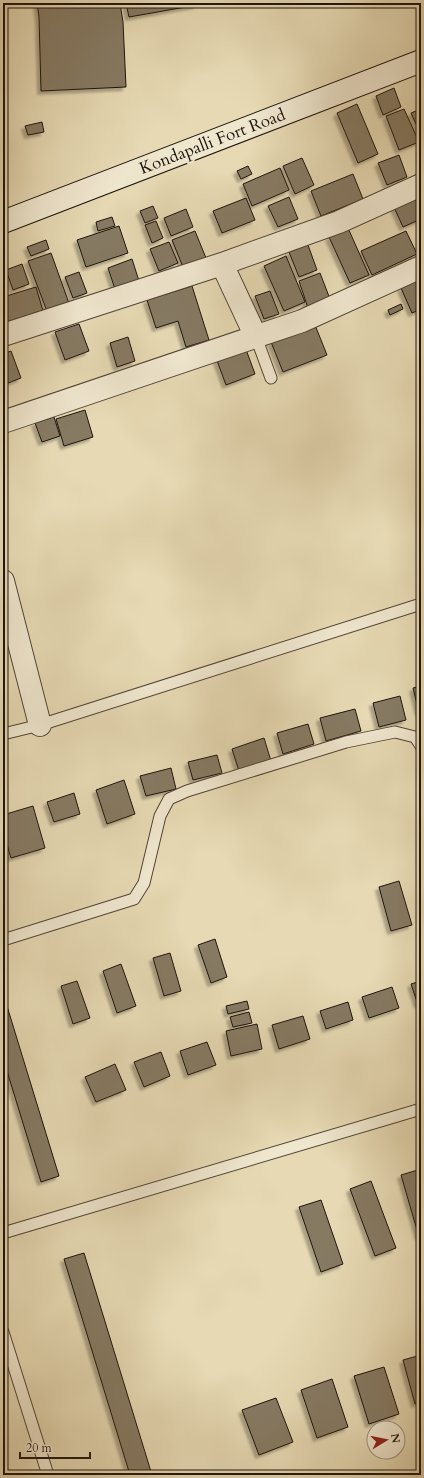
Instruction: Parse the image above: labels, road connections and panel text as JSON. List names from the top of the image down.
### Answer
{
  "streets": {
    "street": ["Kondapalli Fort Road"]
  },
  "scale_bar": "20 m",
  "north": "right"
}
